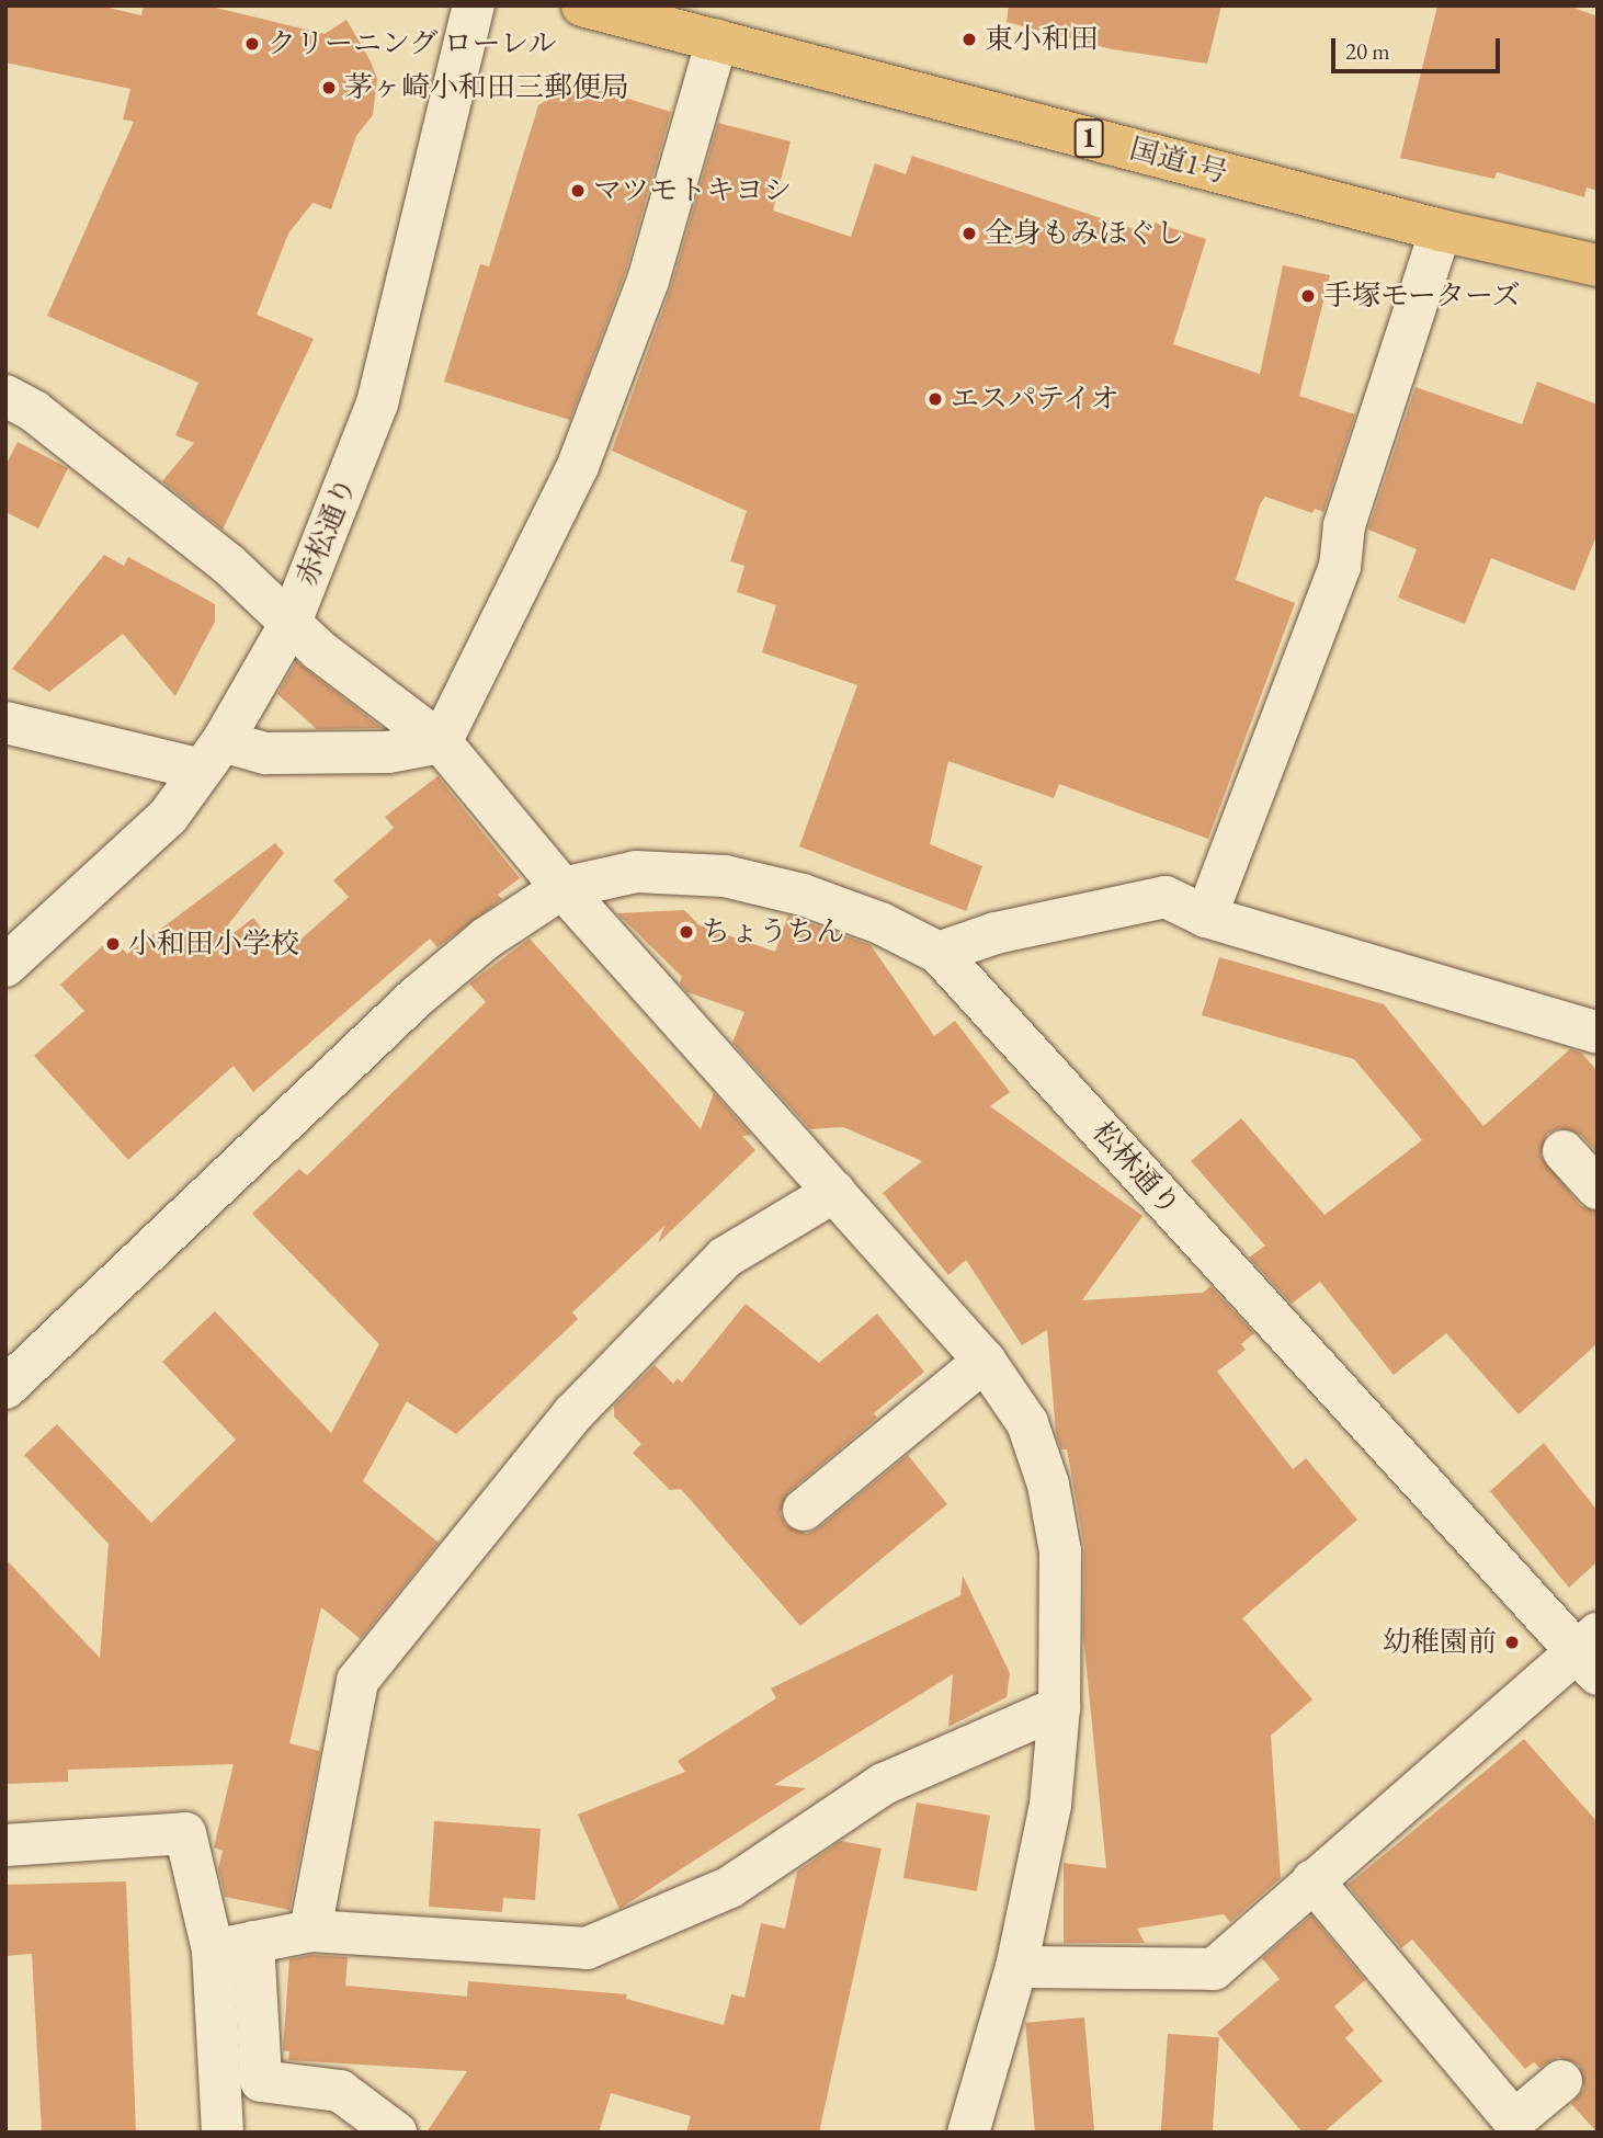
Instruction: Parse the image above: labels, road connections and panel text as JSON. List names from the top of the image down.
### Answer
{
  "streets": {
    "highway": ["1", "国道1号"],
    "street": ["赤松通り", "松林通り"]
  },
  "places": [
    "東小和田",
    "クリーニング ローレル",
    "茅ヶ崎小和田三郵便局",
    "マツモトキヨシ",
    "全身もみほぐし",
    "手塚モーターズ",
    "エスパテイオ",
    "ちょうちん",
    "小和田小学校",
    "幼稚園前"
  ],
  "scale_bar": "20 m"
}
